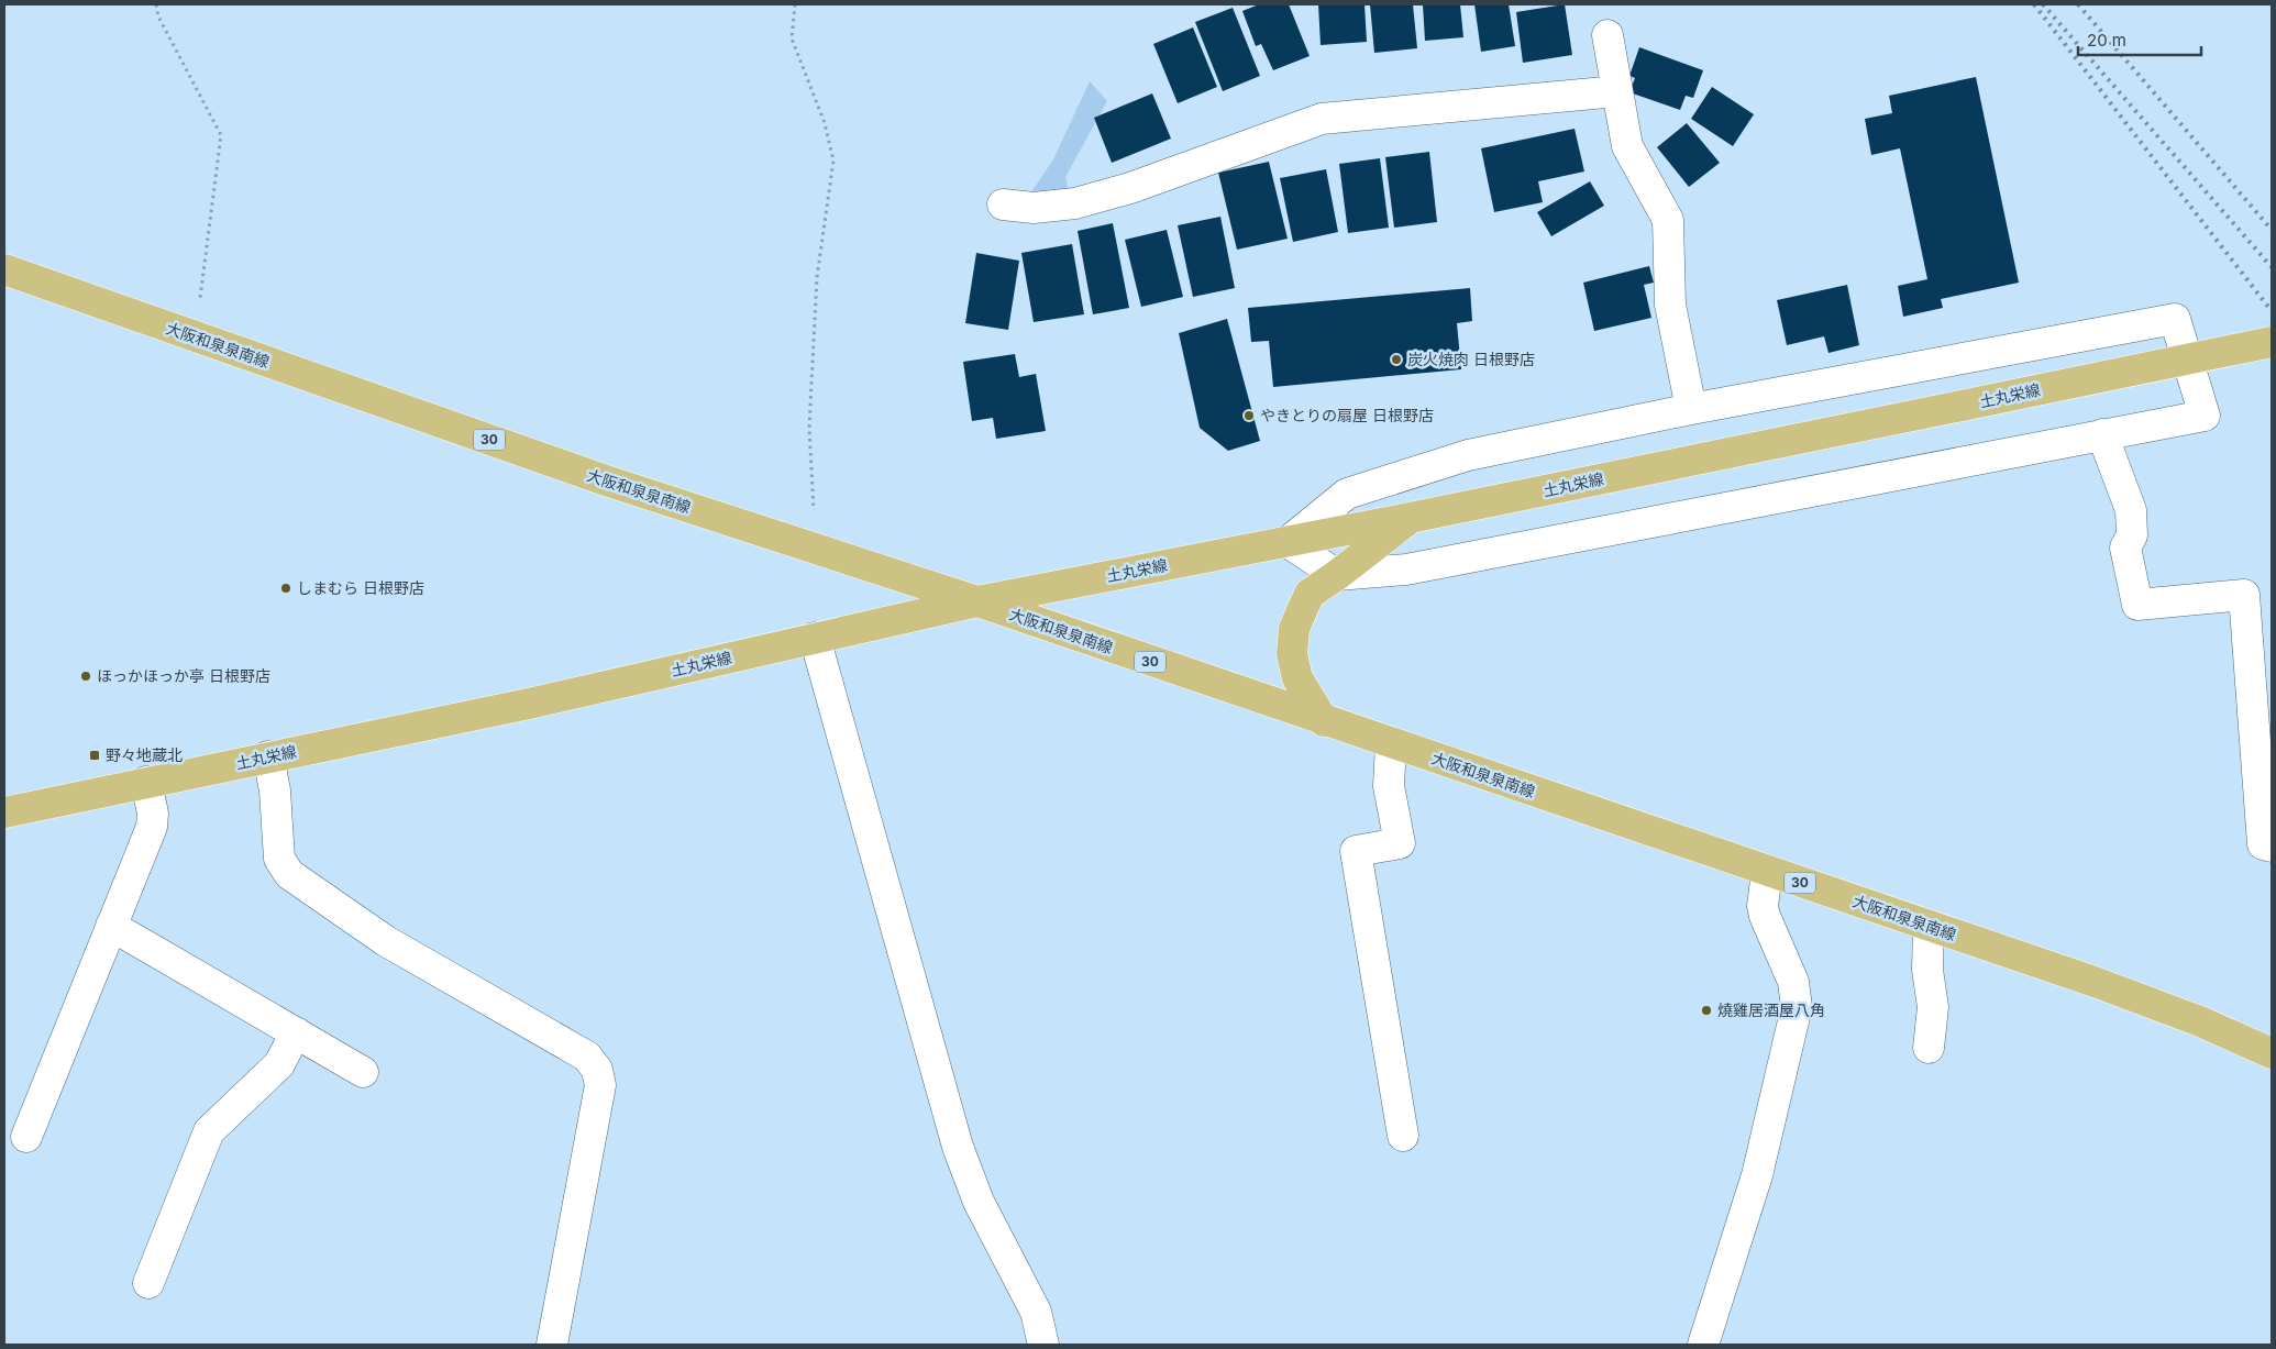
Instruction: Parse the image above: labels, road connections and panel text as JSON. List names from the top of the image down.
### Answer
{
  "streets": {
    "main road": ["大阪和泉泉南線", "土丸栄線", "30"]
  },
  "crossings": [
    ["大阪和泉泉南線", "土丸栄線"]
  ],
  "places": {
    "other": [
      "炭火焼肉 日根野店",
      "やきとりの扇屋 日根野店",
      "しまむら 日根野店",
      "ほっかほっか亭 日根野店",
      "燒雞居酒屋八角"
    ],
    "transit": ["野々地蔵北"]
  },
  "scale_bar": "20 m"
}
